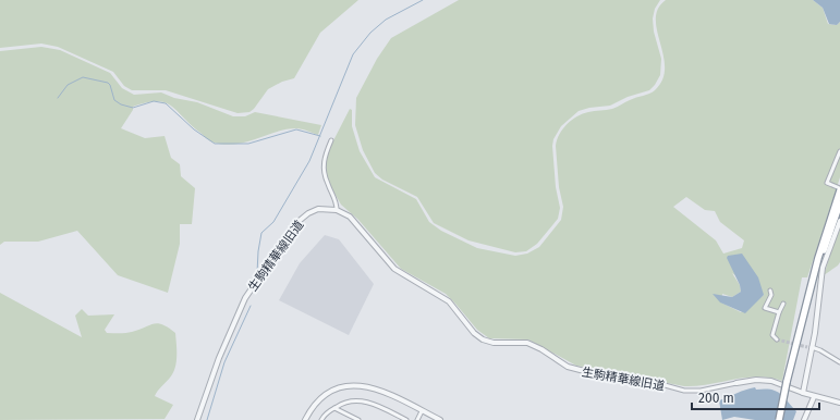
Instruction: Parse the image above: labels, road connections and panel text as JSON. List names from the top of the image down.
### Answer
{
  "streets": {
    "street": ["生駒精華線旧道"]
  },
  "scale_bar": "200 m"
}
